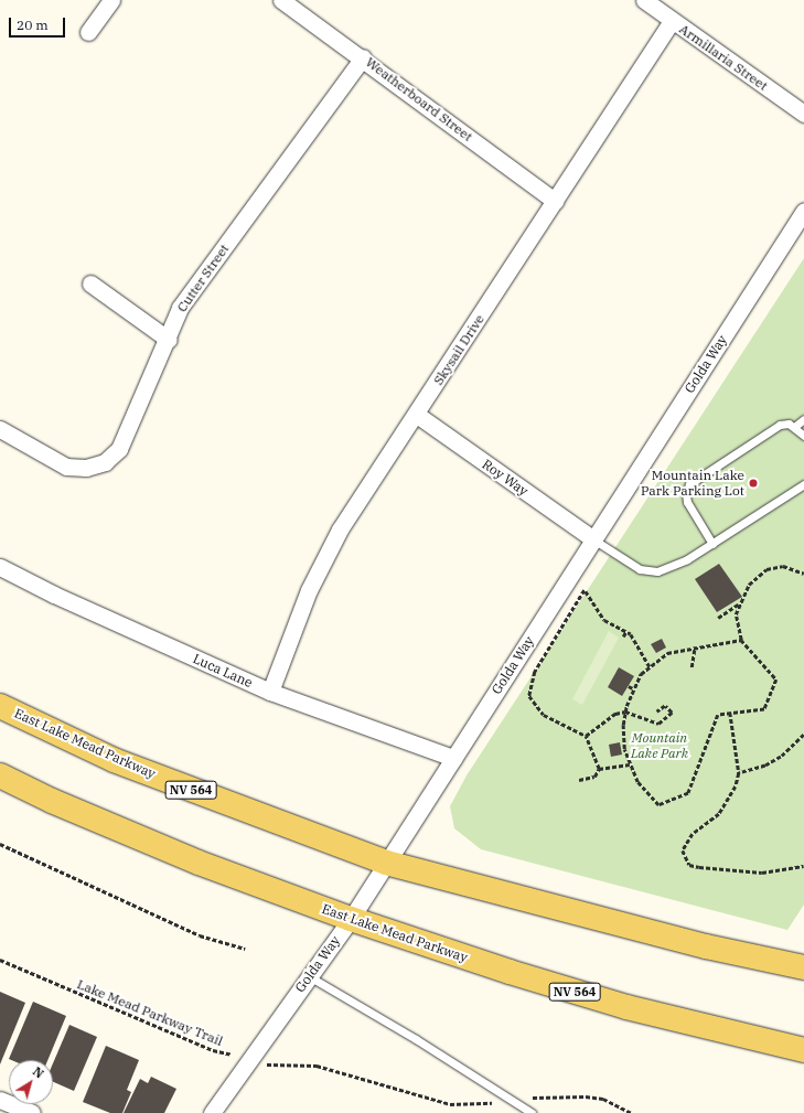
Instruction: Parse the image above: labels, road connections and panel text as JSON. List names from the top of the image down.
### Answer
{
  "streets": {
    "main road": ["East Lake Mead Parkway", "NV 564"],
    "street": [
      "Armillaria Street",
      "Weatherboard Street",
      "Cutter Street",
      "Skysail Drive",
      "Golda Way",
      "Roy Way",
      "Luca Lane"
    ],
    "path": ["Lake Mead Parkway Trail"]
  },
  "crossings": [
    ["Armillaria Street", "Skysail Drive"],
    ["Weatherboard Street", "Cutter Street"],
    ["Weatherboard Street", "Skysail Drive"],
    ["Skysail Drive", "Roy Way"],
    ["Skysail Drive", "Luca Lane"],
    ["Golda Way", "Roy Way"],
    ["Golda Way", "Luca Lane"],
    ["Golda Way", "East Lake Mead Parkway"],
    ["Golda Way", "Lake Mead Parkway Trail"]
  ],
  "parks": ["Mountain Lake Park"],
  "places": ["Mountain Lake Park Parking Lot"],
  "scale_bar": "20 m",
  "north": "top right"
}
